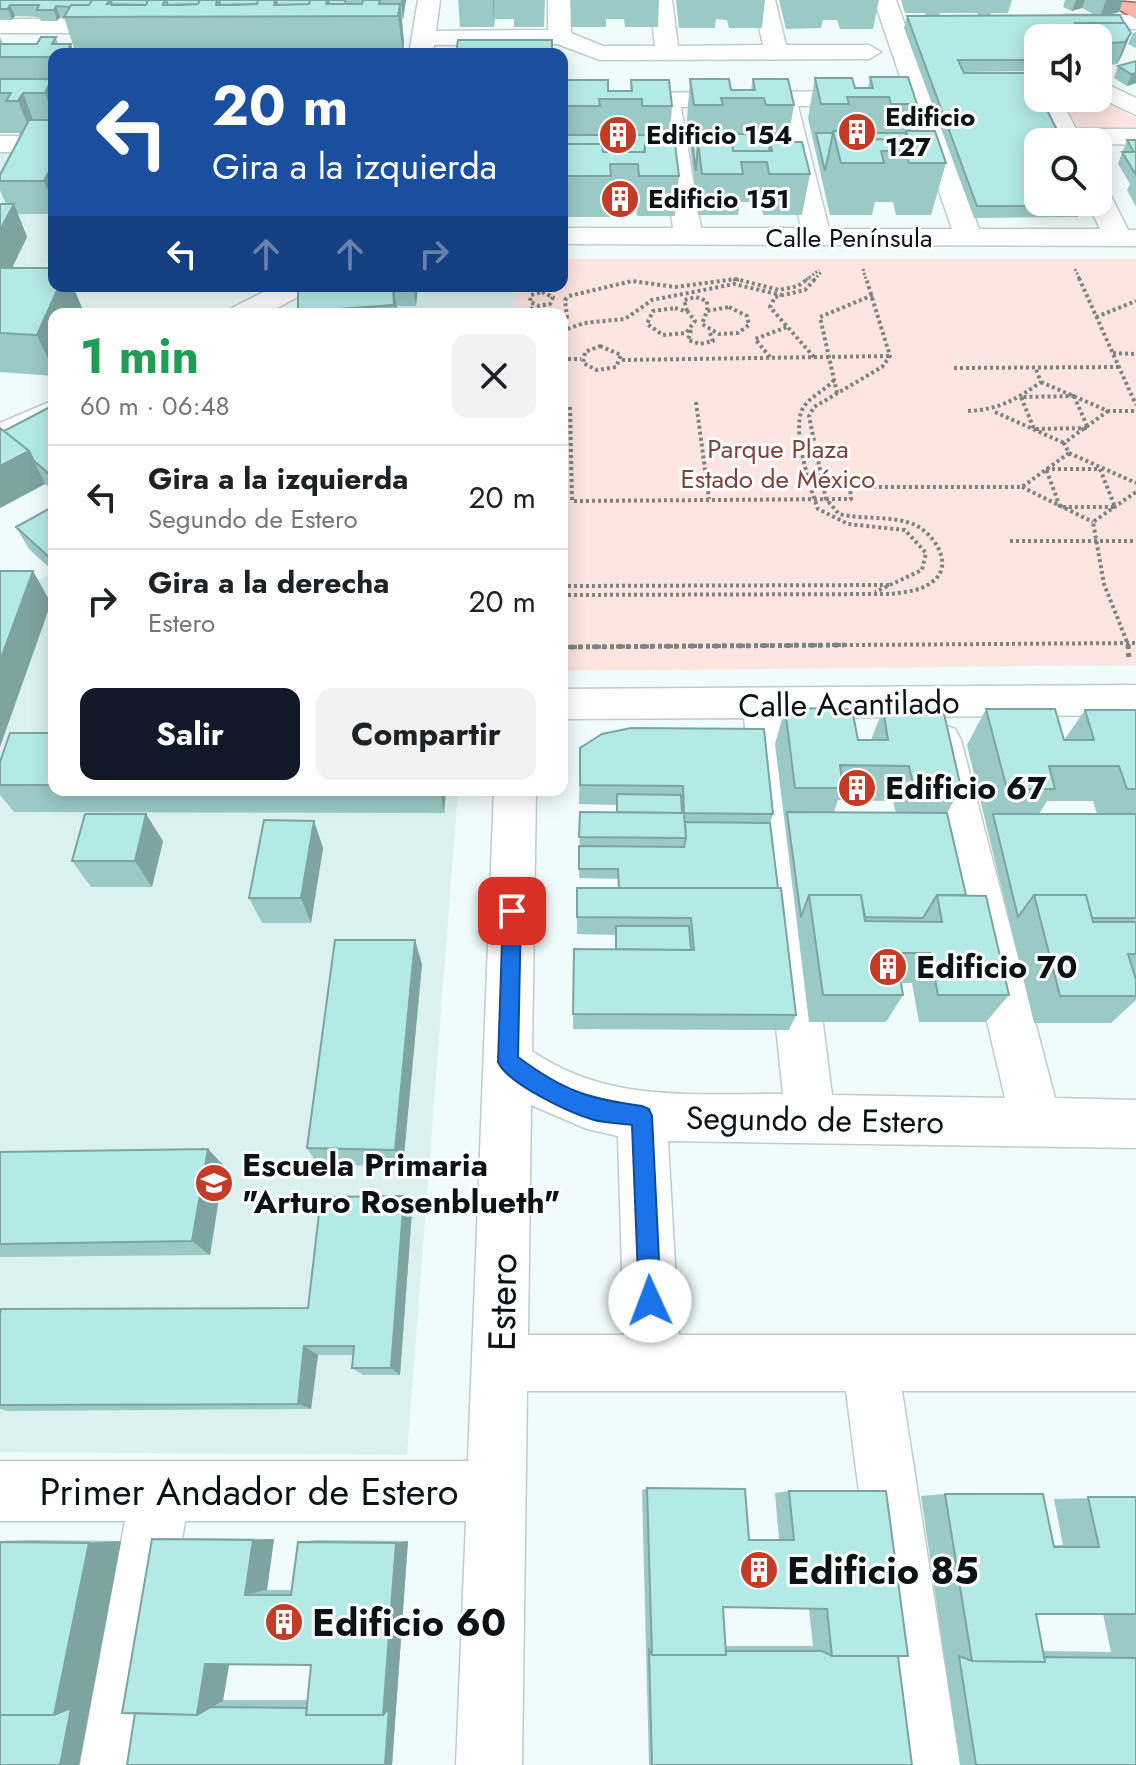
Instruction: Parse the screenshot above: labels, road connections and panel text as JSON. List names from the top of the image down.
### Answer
{
  "streets": {
    "street": [
      "Calle Península",
      "Calle Acantilado",
      "Segundo de Estero",
      "Estero",
      "Primer Andador de Estero"
    ]
  },
  "crossings": [
    ["Segundo de Estero", "Estero"],
    ["Estero", "Primer Andador de Estero"]
  ],
  "parks": ["Parque Plaza Estado de México"],
  "places": {
    "building": [
      "Edificio 127",
      "Edificio 154",
      "Edificio 151",
      "Edificio 67",
      "Edificio 70",
      "Edificio 85",
      "Edificio 60"
    ],
    "school or university": ["Escuela Primaria \"Arturo Rosenblueth\""]
  },
  "page": {
    "turn": ["20 m", "Gira a la izquierda"],
    "heading": ["1 min", "60 m · 06:48"],
    "list": [
      {
        "name": "Gira a la izquierda",
        "note": "Segundo de Estero",
        "value": "20 m"
      },
      {
        "name": "Gira a la derecha",
        "note": "Estero",
        "value": "20 m"
      }
    ],
    "buttons": ["Salir", "Compartir"]
  }
}
